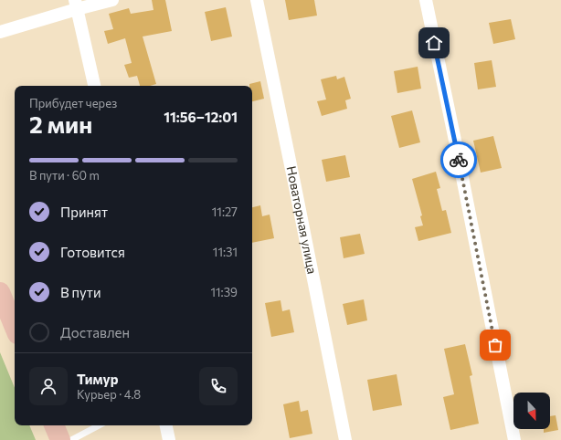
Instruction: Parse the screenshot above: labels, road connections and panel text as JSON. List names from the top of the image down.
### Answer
{
  "streets": {
    "street": ["Новаторная улица"]
  },
  "north": "bottom",
  "page": {
    "heading": ["2 мин", "Прибудет через", "11:56–12:01"],
    "panel": ["Тимур", "Курьер · 4.8"],
    "bar": "В пути · 60 m",
    "list": [
      ["Принят", "11:27"],
      ["Готовится", "11:31"],
      ["В пути", "11:39"],
      "Доставлен"
    ]
  }
}
